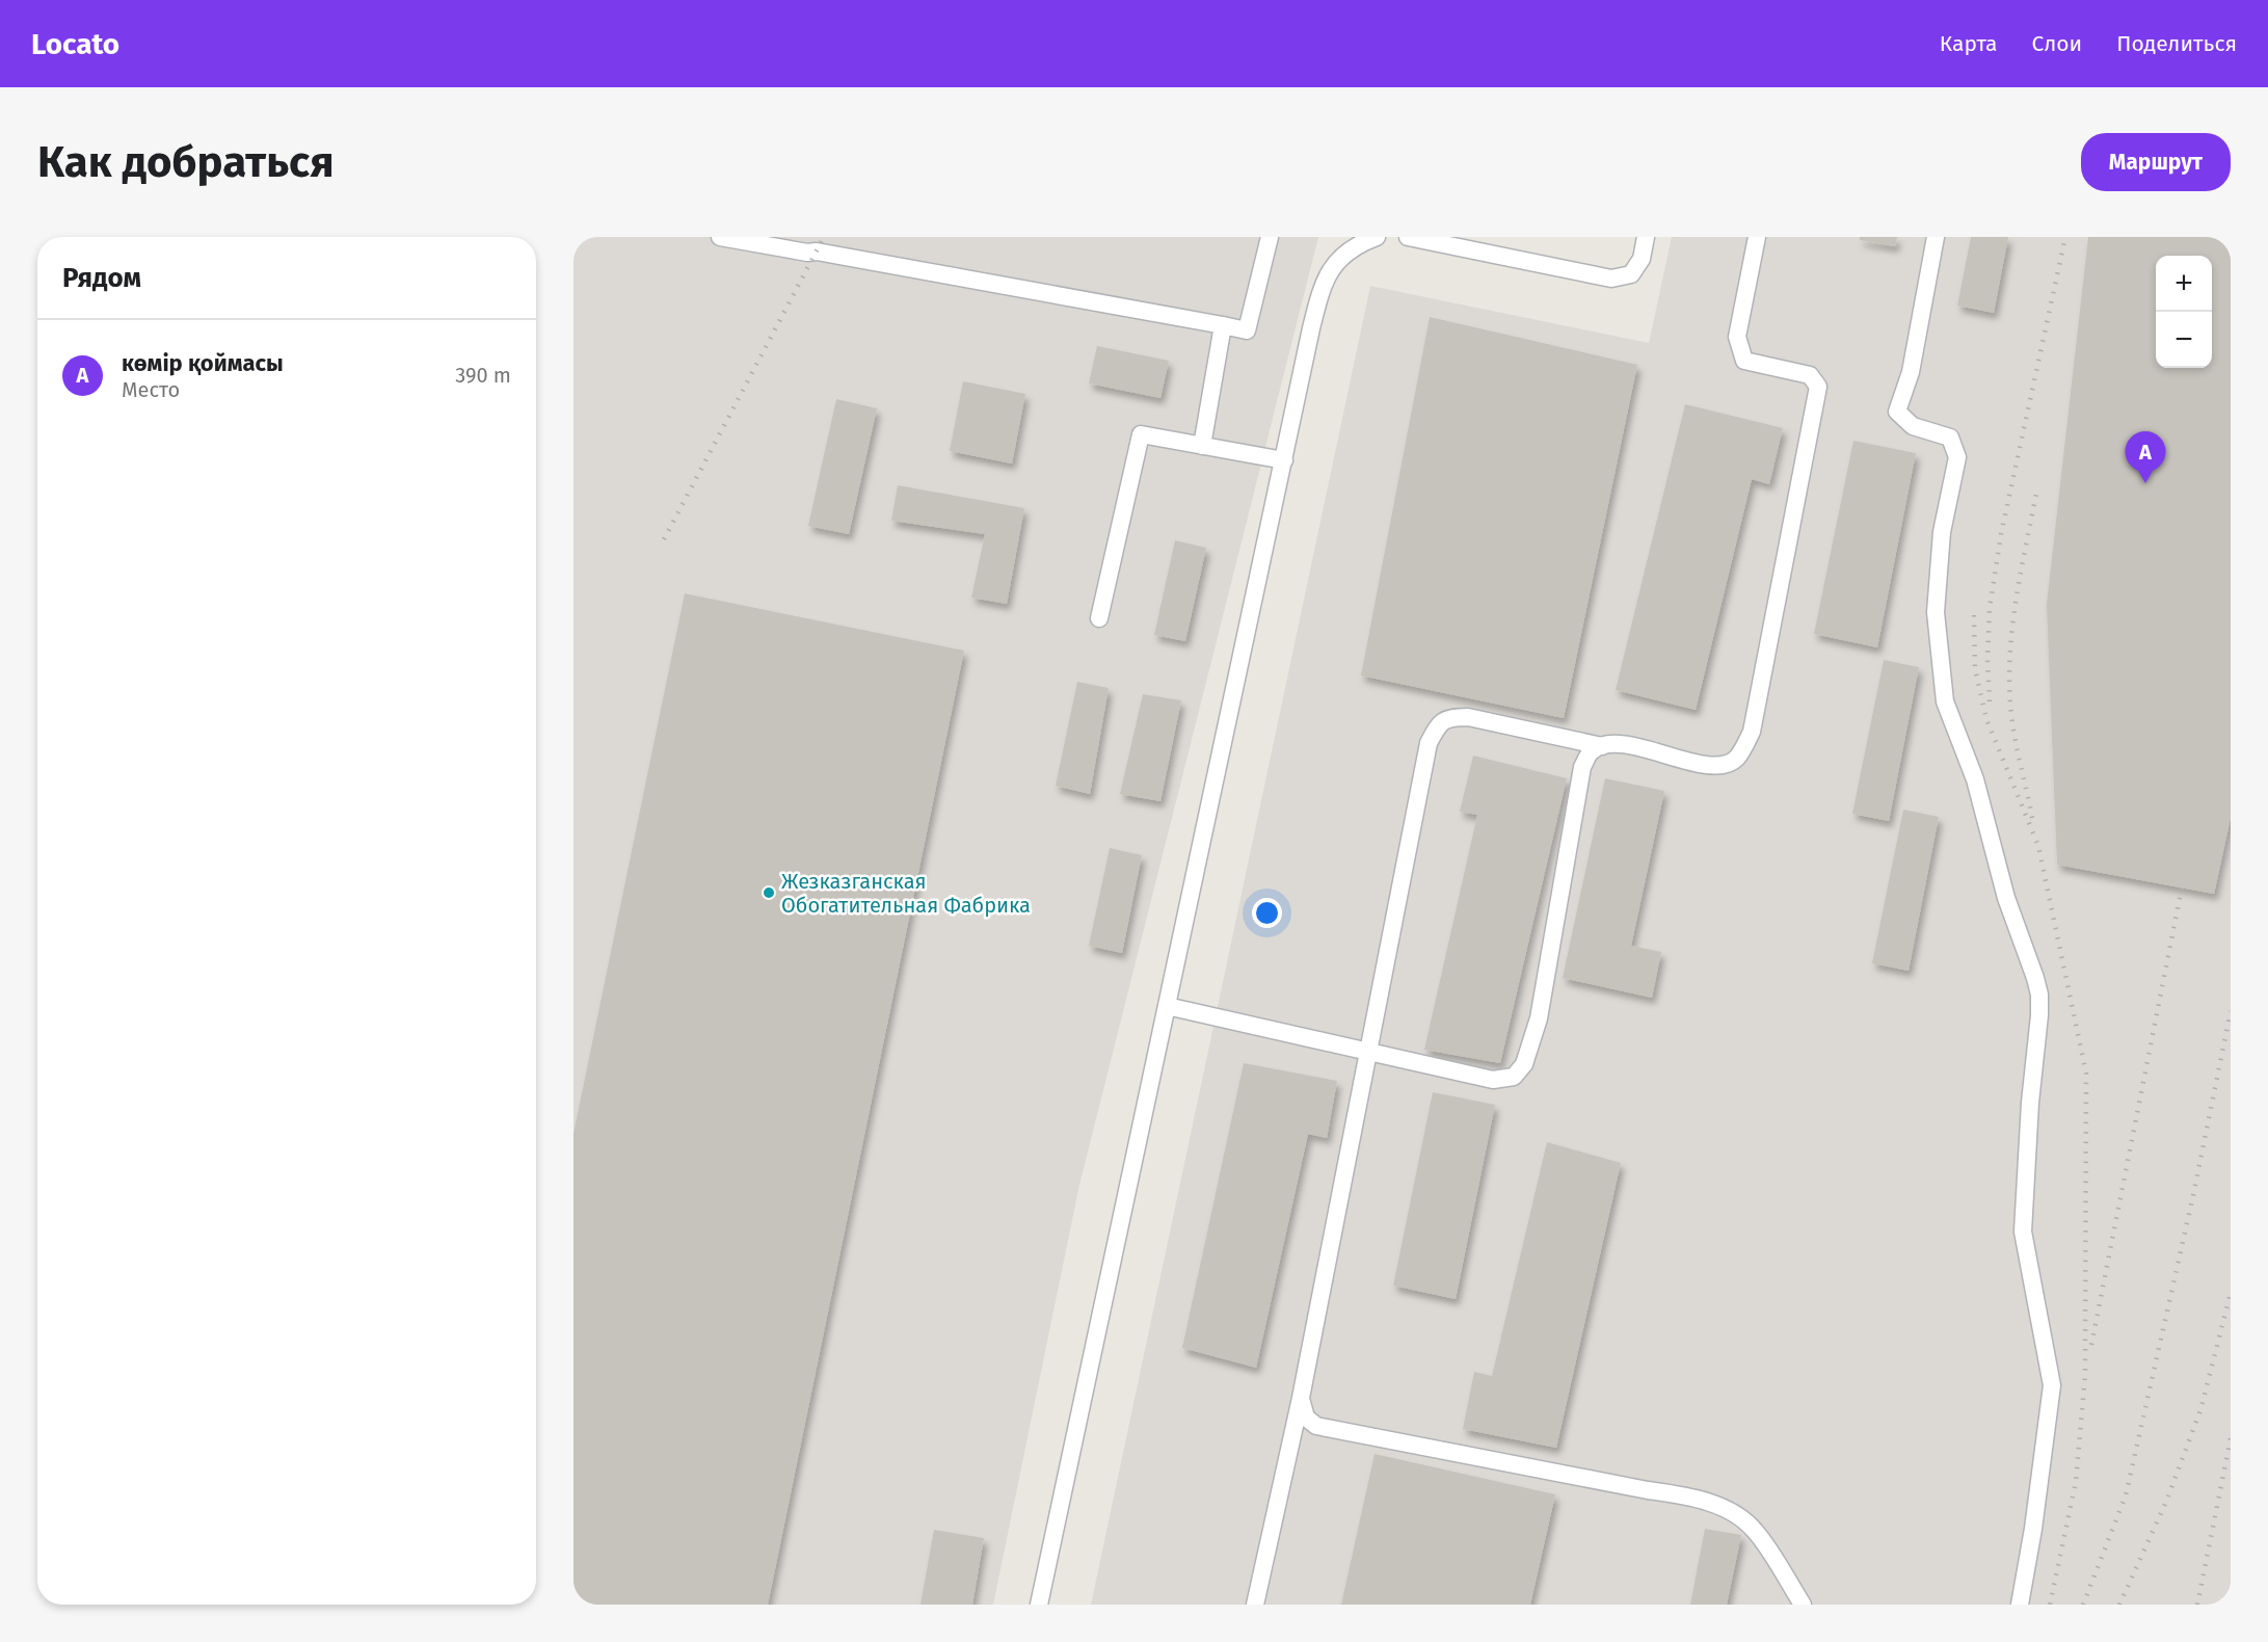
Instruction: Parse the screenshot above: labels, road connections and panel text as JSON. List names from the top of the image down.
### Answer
{
  "places": ["Жезказганская Обогатительная Фабрика"],
  "page": {
    "header": "Locato",
    "nav": ["Карта", "Слои", "Поделиться"],
    "buttons": "Маршрут",
    "title": "Как добраться",
    "heading": "Рядом",
    "map_buttons": ["+", "−"],
    "list": [
      {
        "mark": "A",
        "name": "көмір қоймасы",
        "note": "Место",
        "value": "390 m"
      }
    ],
    "pins": "A"
  }
}
